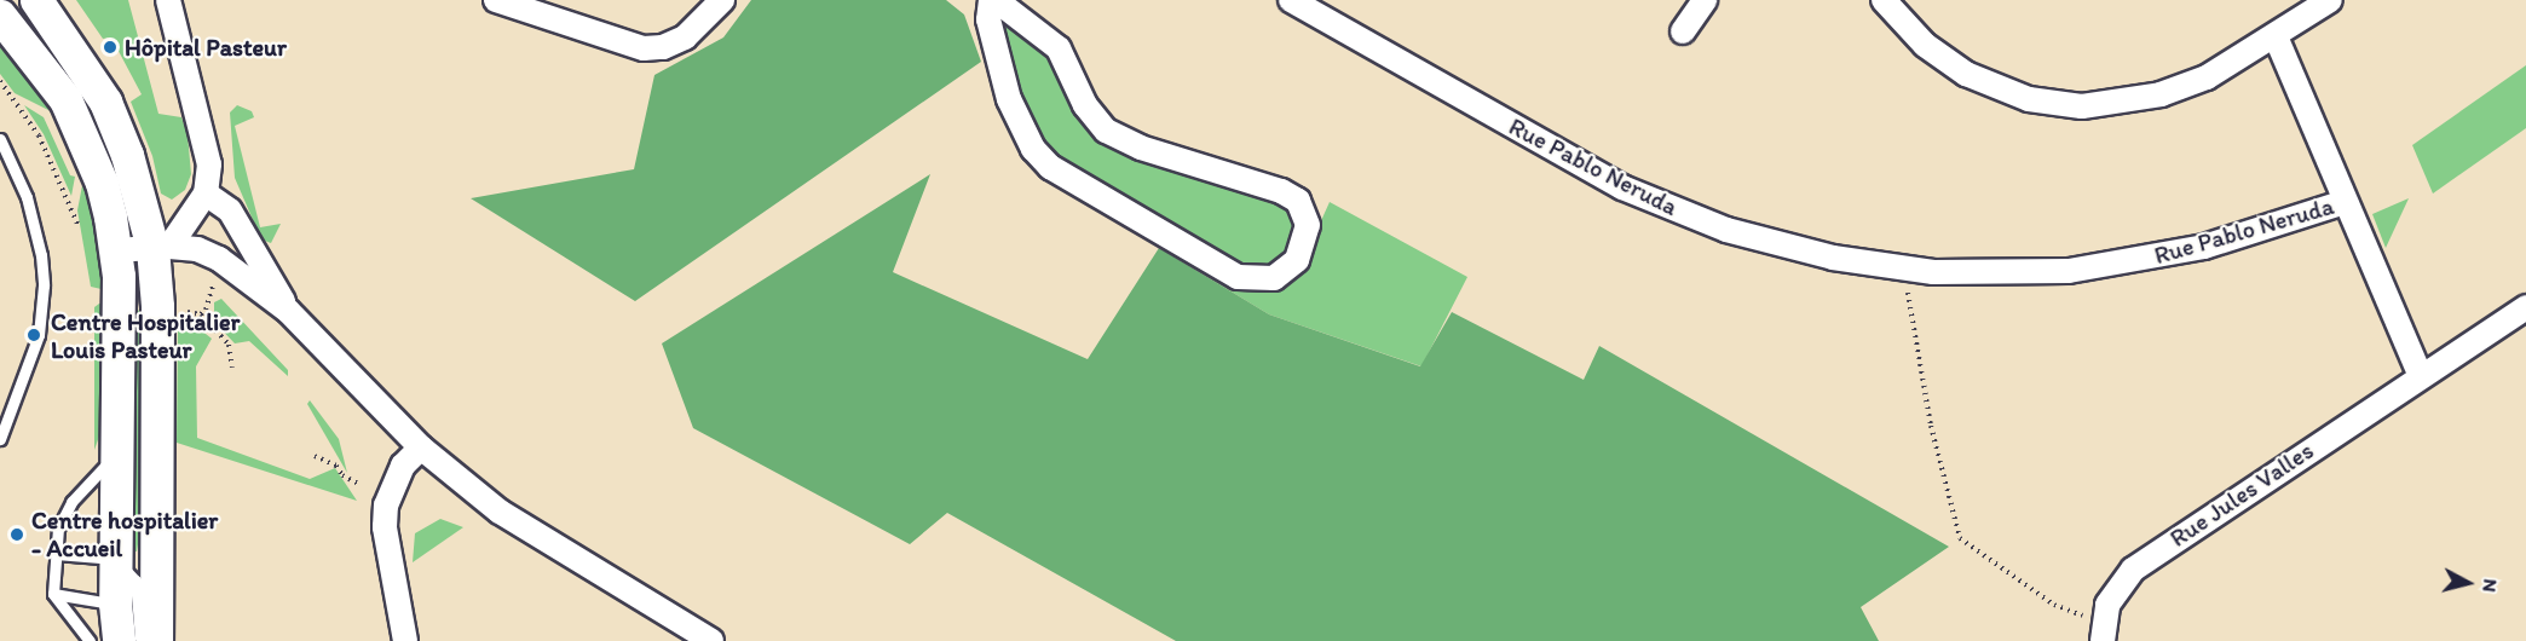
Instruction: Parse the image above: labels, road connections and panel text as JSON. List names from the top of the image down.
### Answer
{
  "streets": {
    "street": ["Rue Pablo Neruda", "Rue Jules Valles"]
  },
  "places": ["Hôpital Pasteur", "Centre Hospitalier Louis Pasteur", "Centre hospitalier - Accueil"],
  "north": "right"
}
